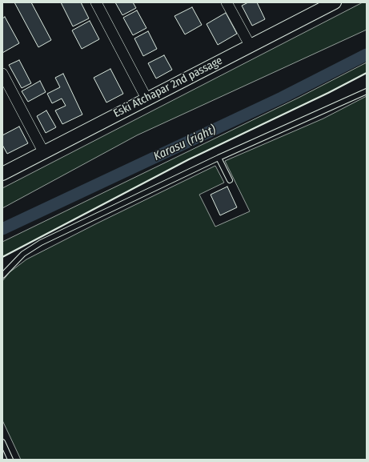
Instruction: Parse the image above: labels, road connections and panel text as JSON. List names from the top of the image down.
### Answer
{
  "streets": {
    "street": ["Eski Atchapar 2nd passage"]
  },
  "water": ["Karasu (right)"]
}
